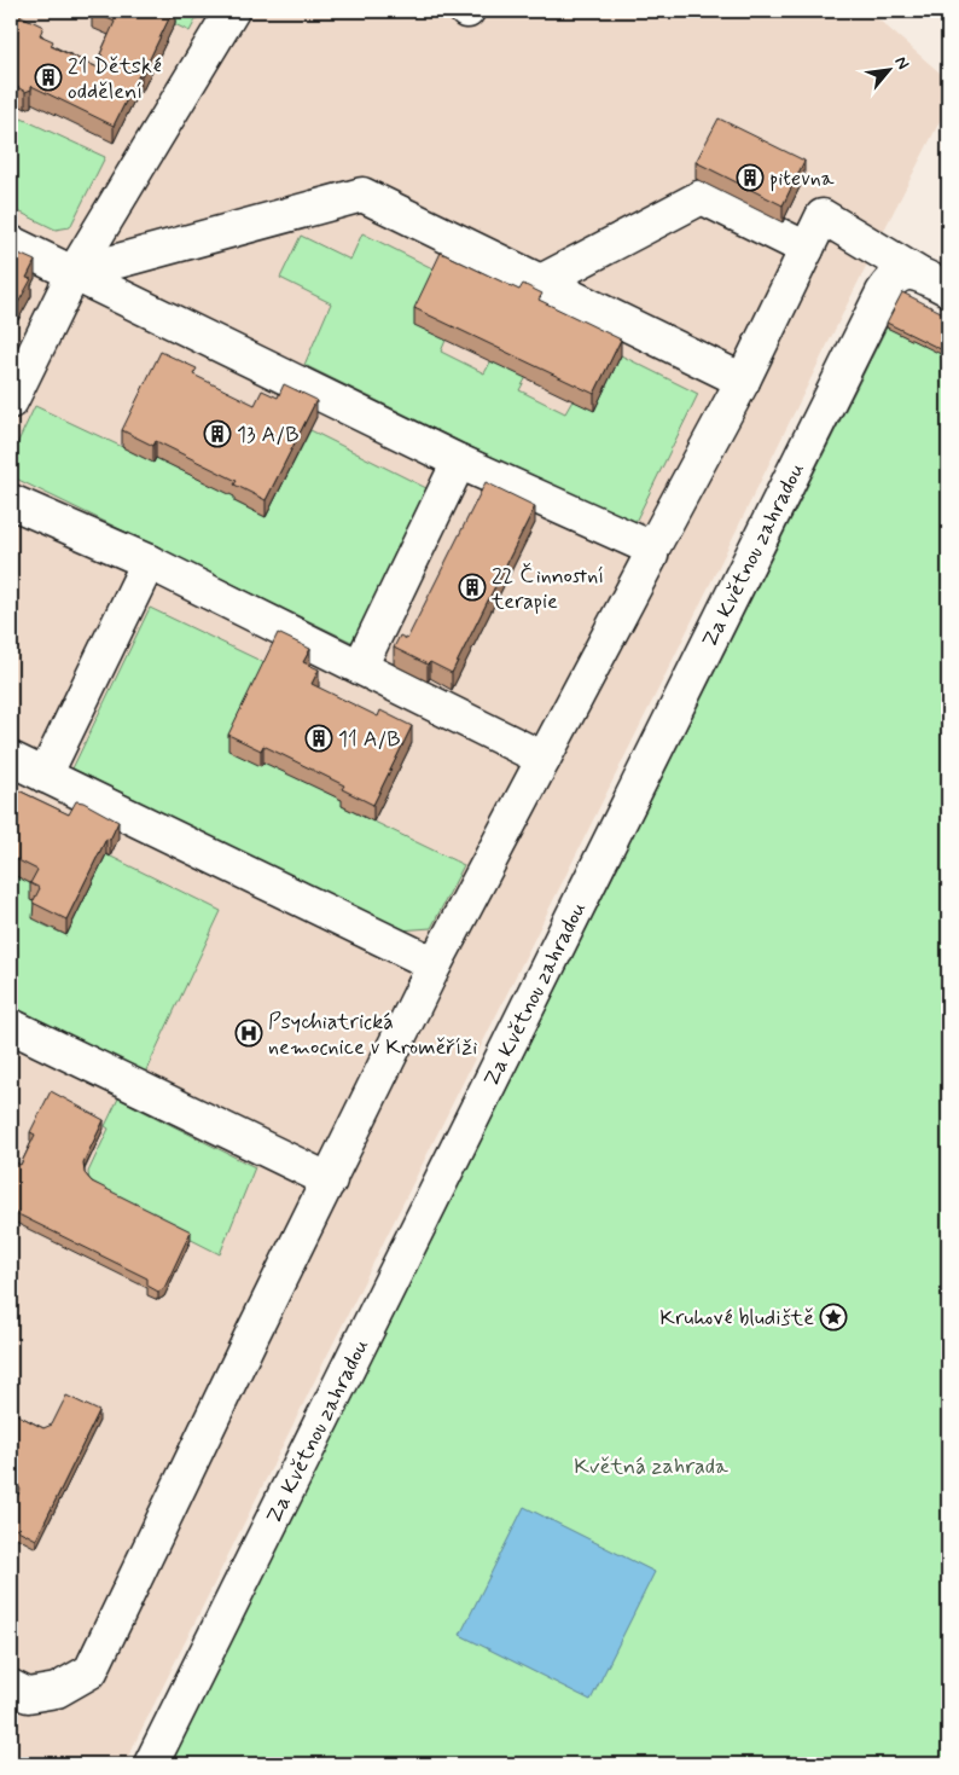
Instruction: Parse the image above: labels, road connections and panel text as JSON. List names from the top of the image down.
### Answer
{
  "streets": {
    "street": ["Za Květnou zahradou"]
  },
  "parks": ["Květná zahrada"],
  "places": {
    "building": [
      "21 Dětské oddělení",
      "pitevna",
      "13 A/B",
      "22 Činnostní terapie",
      "11 A/B"
    ],
    "hospital": ["Psychiatrická nemocnice v Kroměříži"],
    "place": ["Kruhové bludiště"]
  },
  "north": "top right"
}
